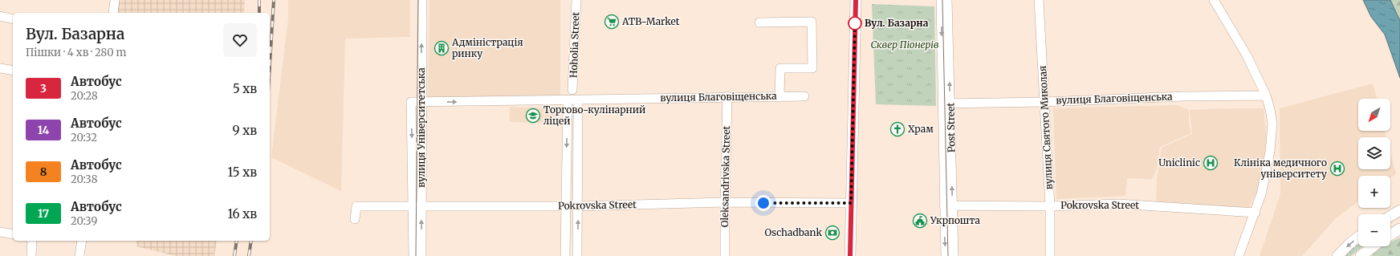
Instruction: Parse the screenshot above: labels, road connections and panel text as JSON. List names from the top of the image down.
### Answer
{
  "streets": {
    "street": [
      "Hoholia Street",
      "вулиця Благовіщенська",
      "вулиця Університетська",
      "Post Street",
      "вулиця Святого Миколая",
      "Oleksandrivska Street",
      "Pokrovska Street"
    ]
  },
  "crossings": [
    ["вулиця Благовіщенська", "вулиця Університетська"],
    ["вулиця Благовіщенська", "Post Street"],
    ["вулиця Благовіщенська", "вулиця Святого Миколая"],
    ["вулиця Благовіщенська", "Oleksandrivska Street"],
    ["вулиця Університетська", "Pokrovska Street"],
    ["Post Street", "Pokrovska Street"],
    ["вулиця Святого Миколая", "Pokrovska Street"],
    ["Oleksandrivska Street", "Pokrovska Street"]
  ],
  "parks": ["Сквер Піонерів"],
  "places": {
    "supermarket": ["ATB-Market"],
    "other": ["Вул. Базарна"],
    "building": ["Адміністрація ринку"],
    "school or university": ["Торгово-кулінарний ліцей"],
    "church": ["Храм"],
    "hospital": ["Uniclinic", "Клініка медичного університету"],
    "public building": ["Укрпошта"],
    "bank": ["Oschadbank"]
  },
  "lines": ["bus line 3"],
  "north": "bottom left",
  "page": {
    "heading": ["Вул. Базарна", "Пішки · 4 хв · 280 m"],
    "list": [
      {
        "mark": "3",
        "name": "Автобус",
        "note": "20:28",
        "value": "5 хв"
      },
      {
        "mark": "14",
        "name": "Автобус",
        "note": "20:32",
        "value": "9 хв"
      },
      {
        "mark": "8",
        "name": "Автобус",
        "note": "20:38",
        "value": "15 хв"
      },
      {
        "mark": "17",
        "name": "Автобус",
        "note": "20:39",
        "value": "16 хв"
      }
    ],
    "map_buttons": ["+", "−"]
  }
}
